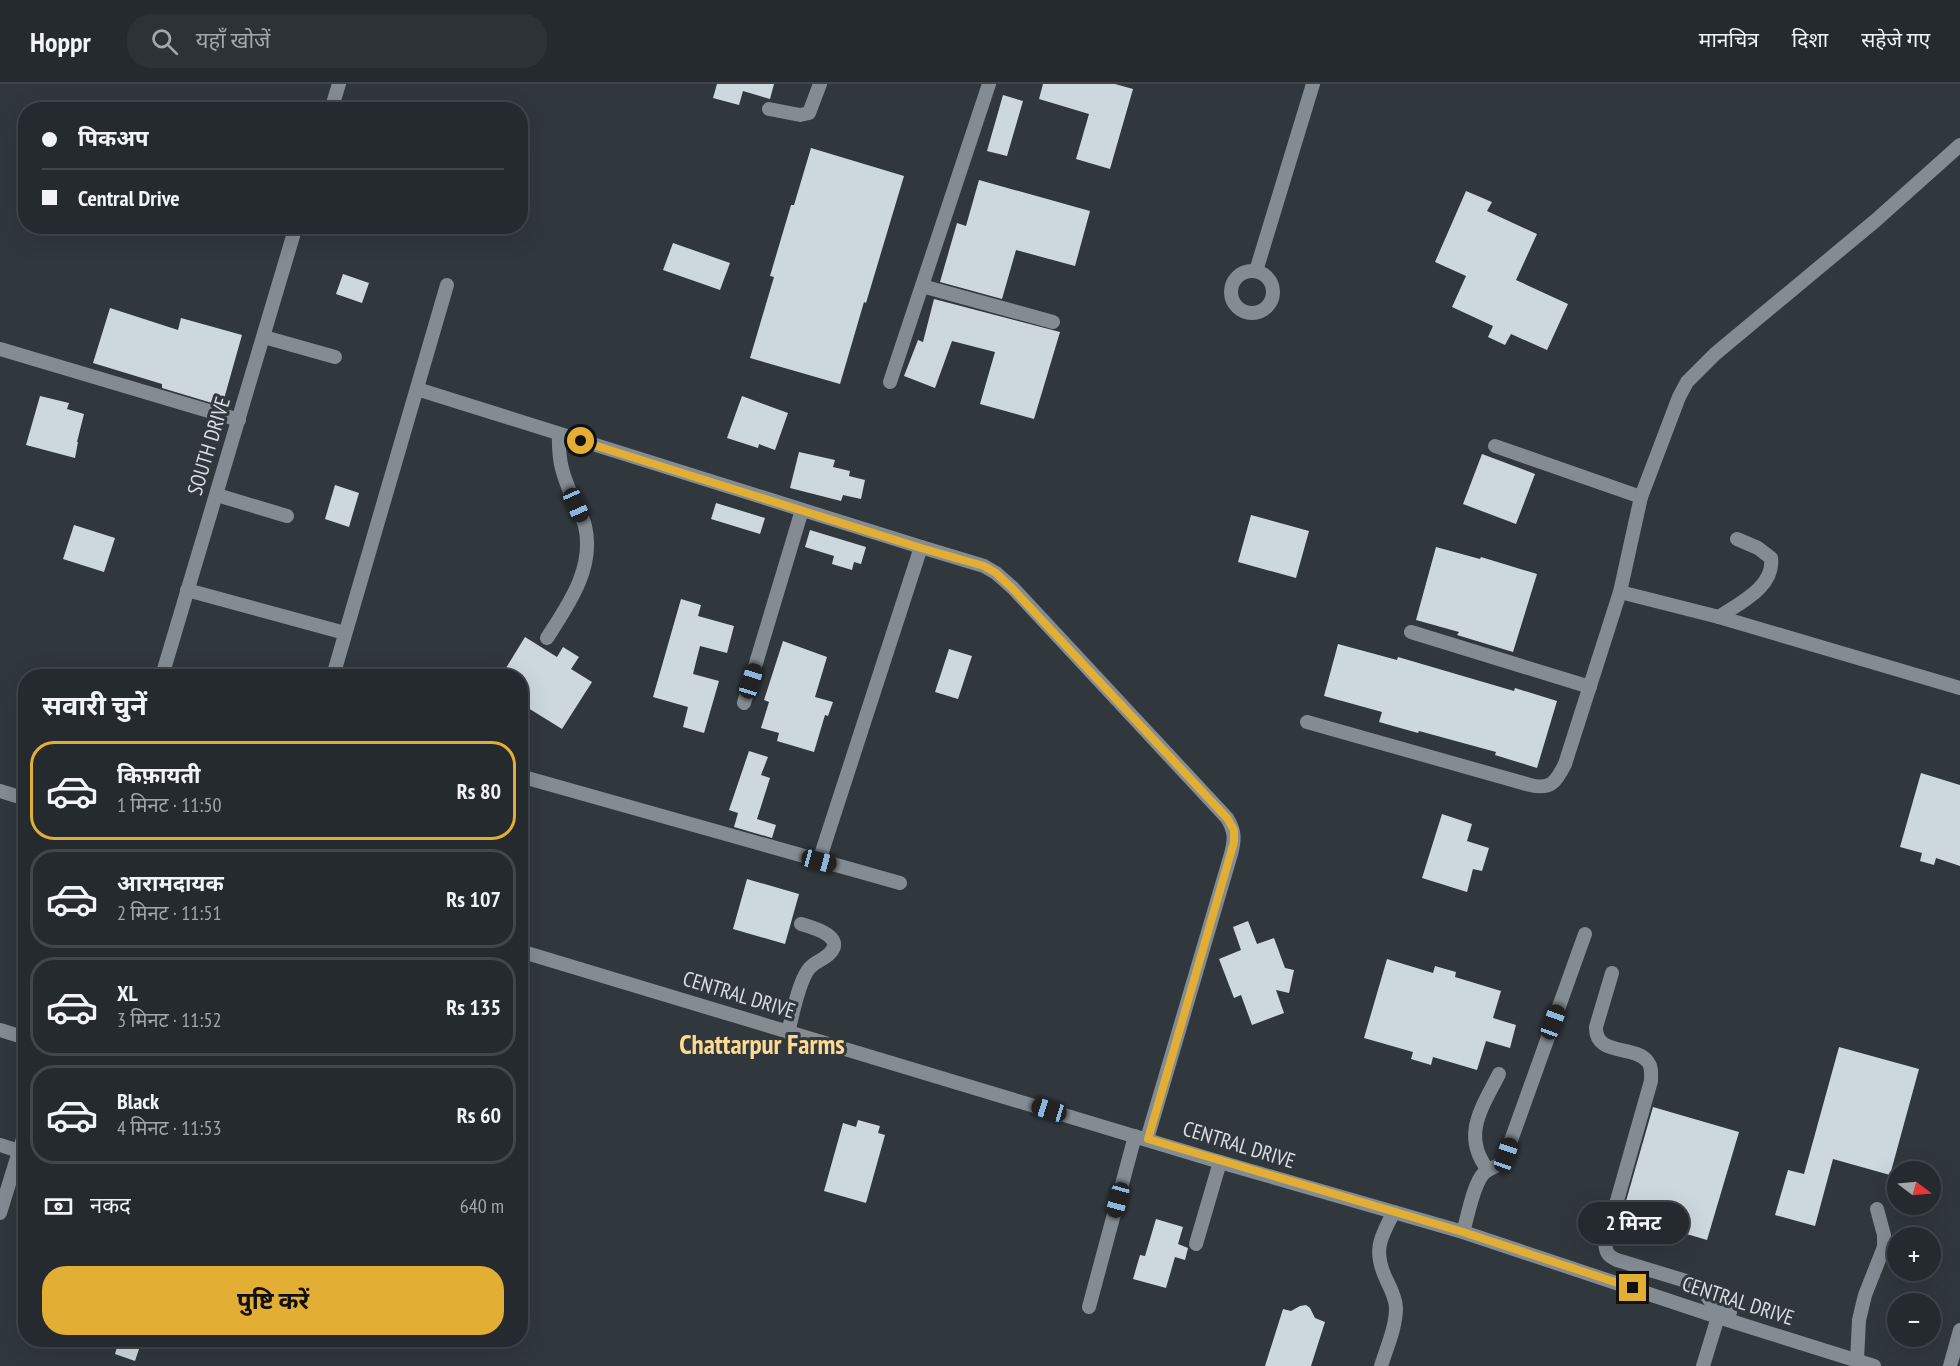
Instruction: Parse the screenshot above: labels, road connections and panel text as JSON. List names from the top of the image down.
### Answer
{
  "streets": {
    "street": ["SOUTH DRIVE", "CENTRAL DRIVE"]
  },
  "districts": ["Chattarpur Farms"],
  "north": "right",
  "page": {
    "header": "Hoppr",
    "search": "यहाँ खोजें",
    "nav": ["मानचित्र", "दिशा", "सहेजे गए"],
    "banner": ["पिकअप", "Central Drive"],
    "heading": "सवारी चुनें",
    "list": [
      {
        "name": "किफ़ायती",
        "note": "1 मिनट · 11:50",
        "value": "Rs 80"
      },
      {
        "name": "आरामदायक",
        "note": "2 मिनट · 11:51",
        "value": "Rs 107"
      },
      {
        "name": "XL",
        "note": "3 मिनट · 11:52",
        "value": "Rs 135"
      },
      {
        "name": "Black",
        "note": "4 मिनट · 11:53",
        "value": "Rs 60"
      }
    ],
    "map_buttons": ["+", "−"],
    "pay": ["नकद", "640 m"],
    "bubble": "2 मिनट",
    "buttons": "पुष्टि करें"
  }
}
